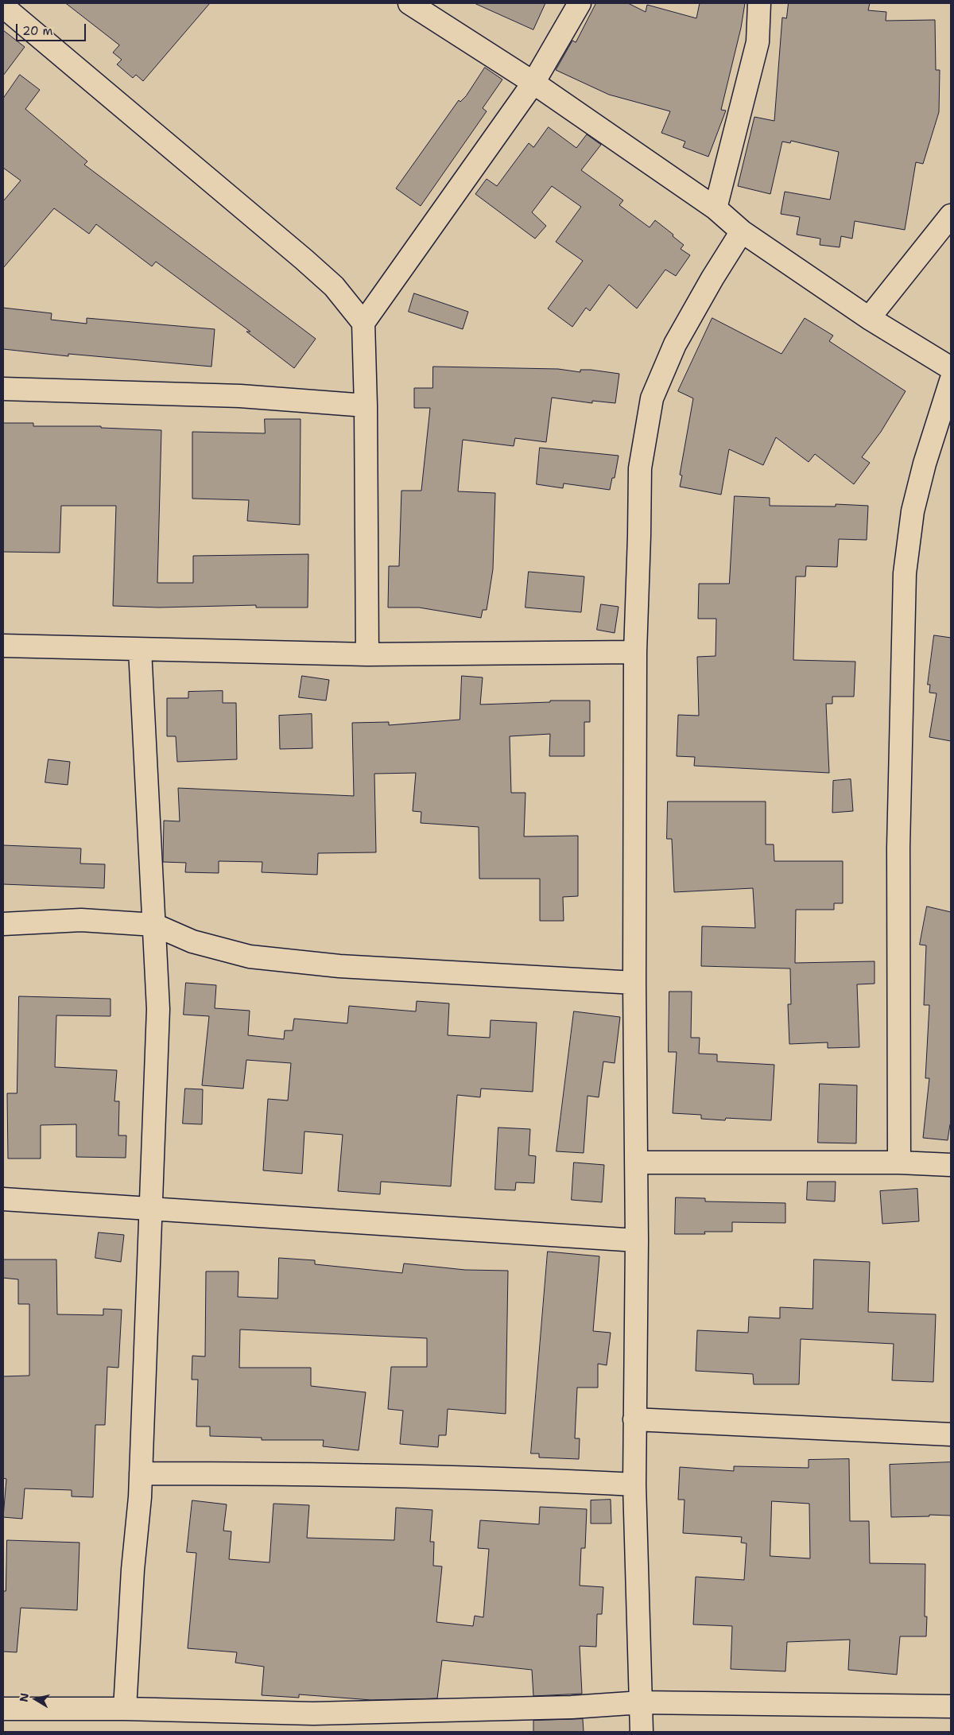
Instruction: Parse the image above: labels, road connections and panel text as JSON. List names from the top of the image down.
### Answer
{
  "scale_bar": "20 m",
  "north": "left"
}
